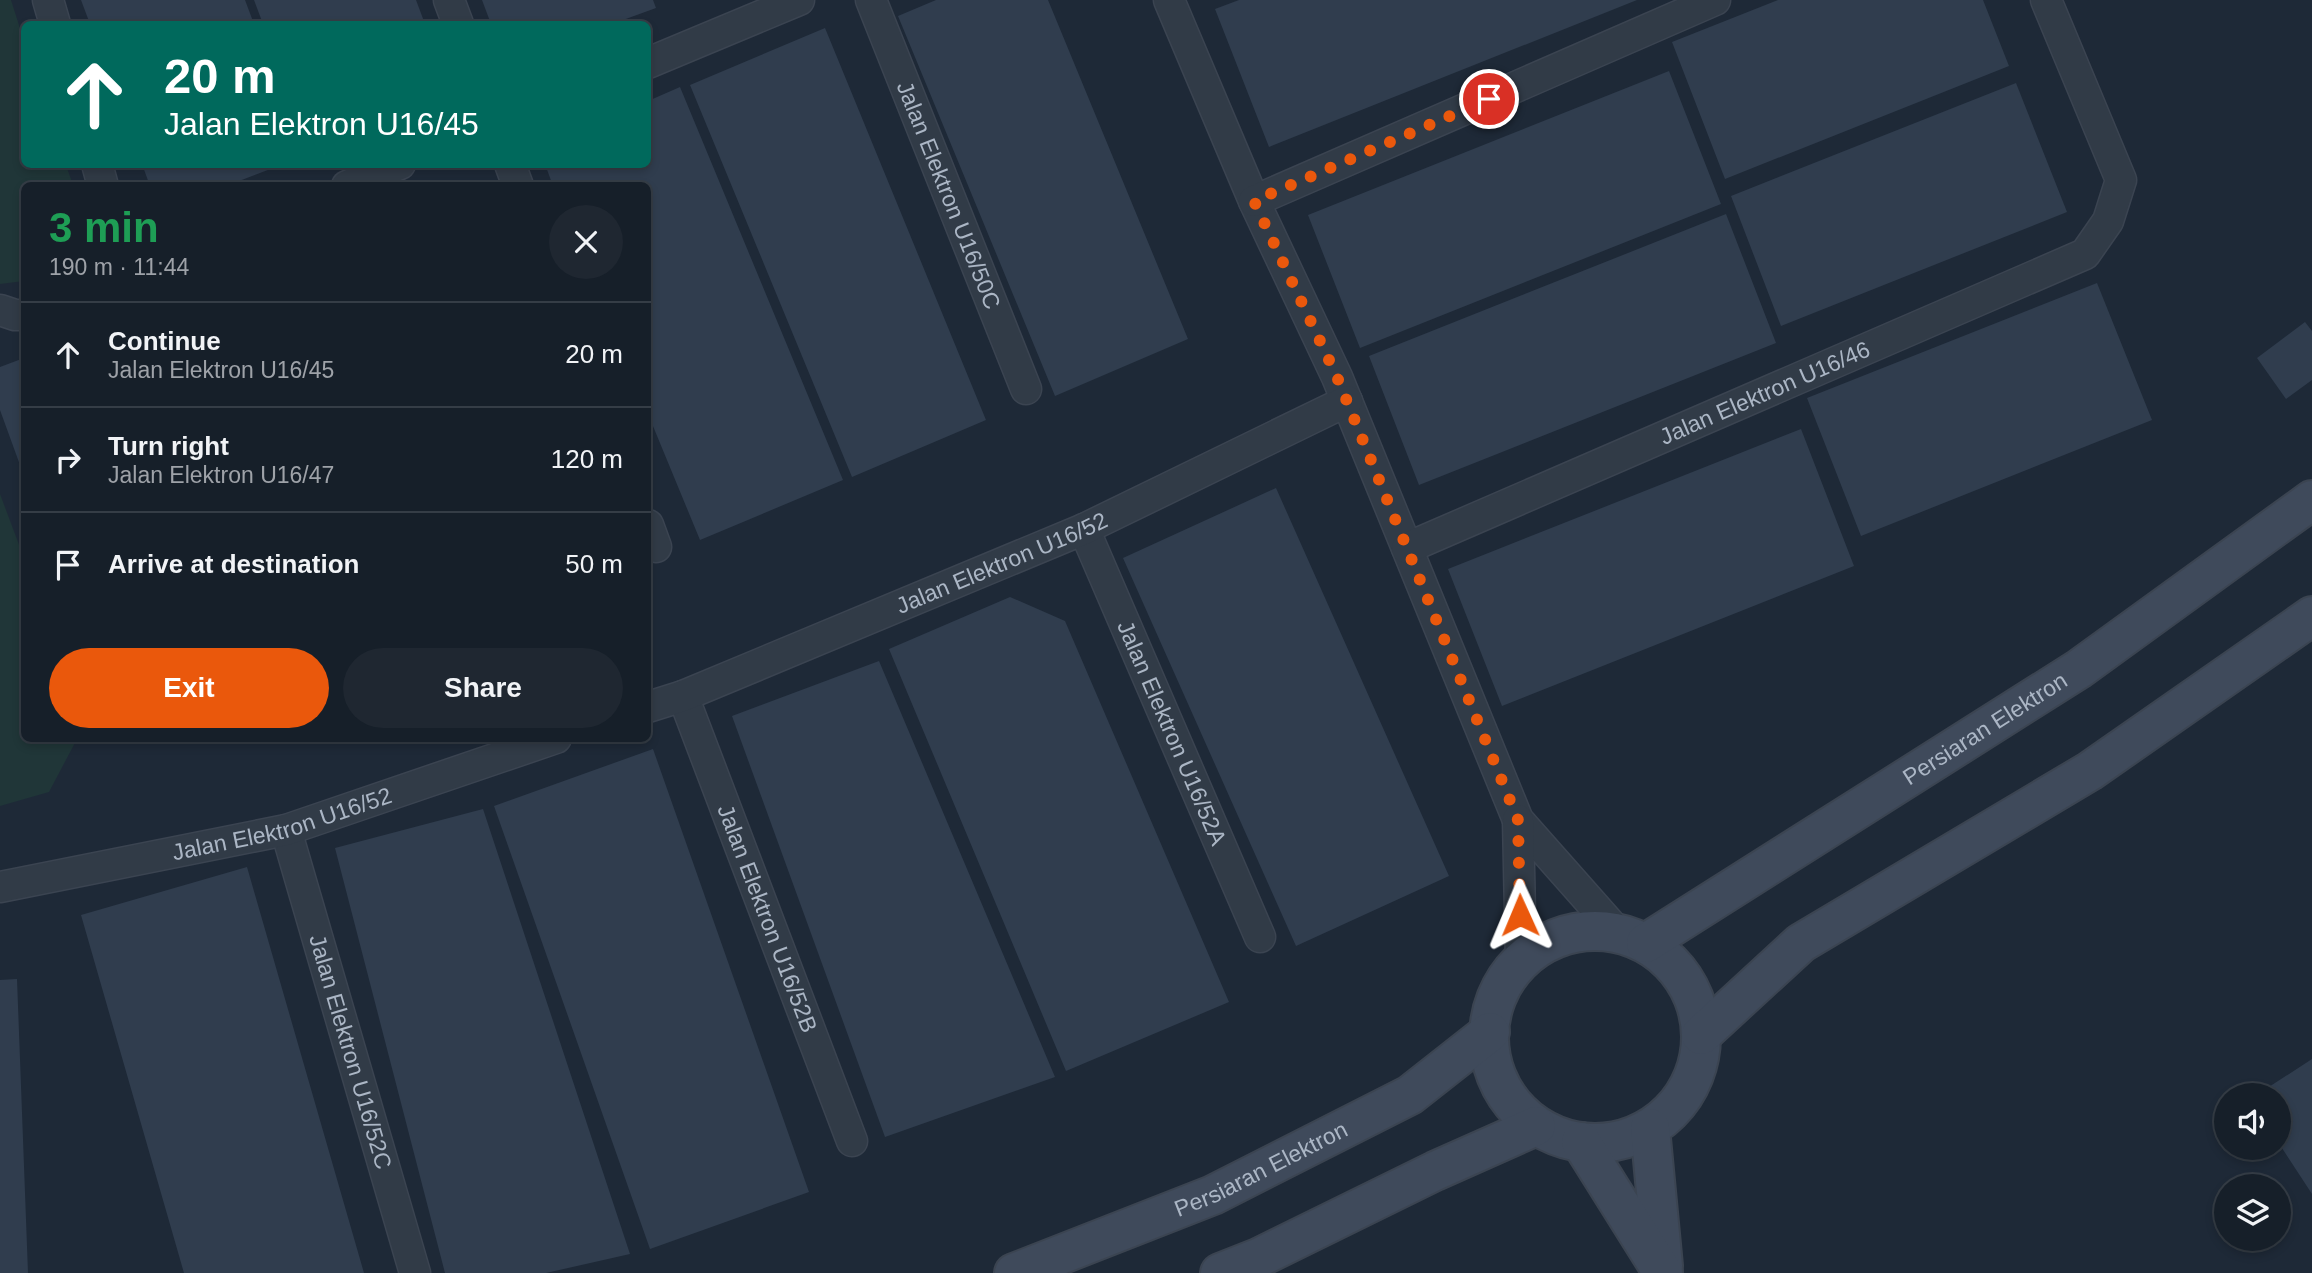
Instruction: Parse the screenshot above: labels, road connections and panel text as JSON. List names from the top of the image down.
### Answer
{
  "streets": {
    "main road": ["Persiaran Elektron"],
    "street": [
      "Jalan Elektron U16/50C",
      "Jalan Elektron U16/46",
      "Jalan Elektron U16/52",
      "Jalan Elektron U16/52A",
      "Jalan Elektron U16/52B",
      "Jalan Elektron U16/52C"
    ]
  },
  "crossings": [
    ["Jalan Elektron U16/52", "Jalan Elektron U16/52A"],
    ["Jalan Elektron U16/52", "Jalan Elektron U16/52B"],
    ["Jalan Elektron U16/52", "Jalan Elektron U16/52C"]
  ],
  "page": {
    "turn": ["20 m", "Jalan Elektron U16/45"],
    "heading": ["3 min", "190 m · 11:44"],
    "list": [
      {
        "name": "Continue",
        "note": "Jalan Elektron U16/45",
        "value": "20 m"
      },
      {
        "name": "Turn right",
        "note": "Jalan Elektron U16/47",
        "value": "120 m"
      },
      {
        "name": "Arrive at destination",
        "value": "50 m"
      }
    ],
    "buttons": ["Exit", "Share"]
  }
}
